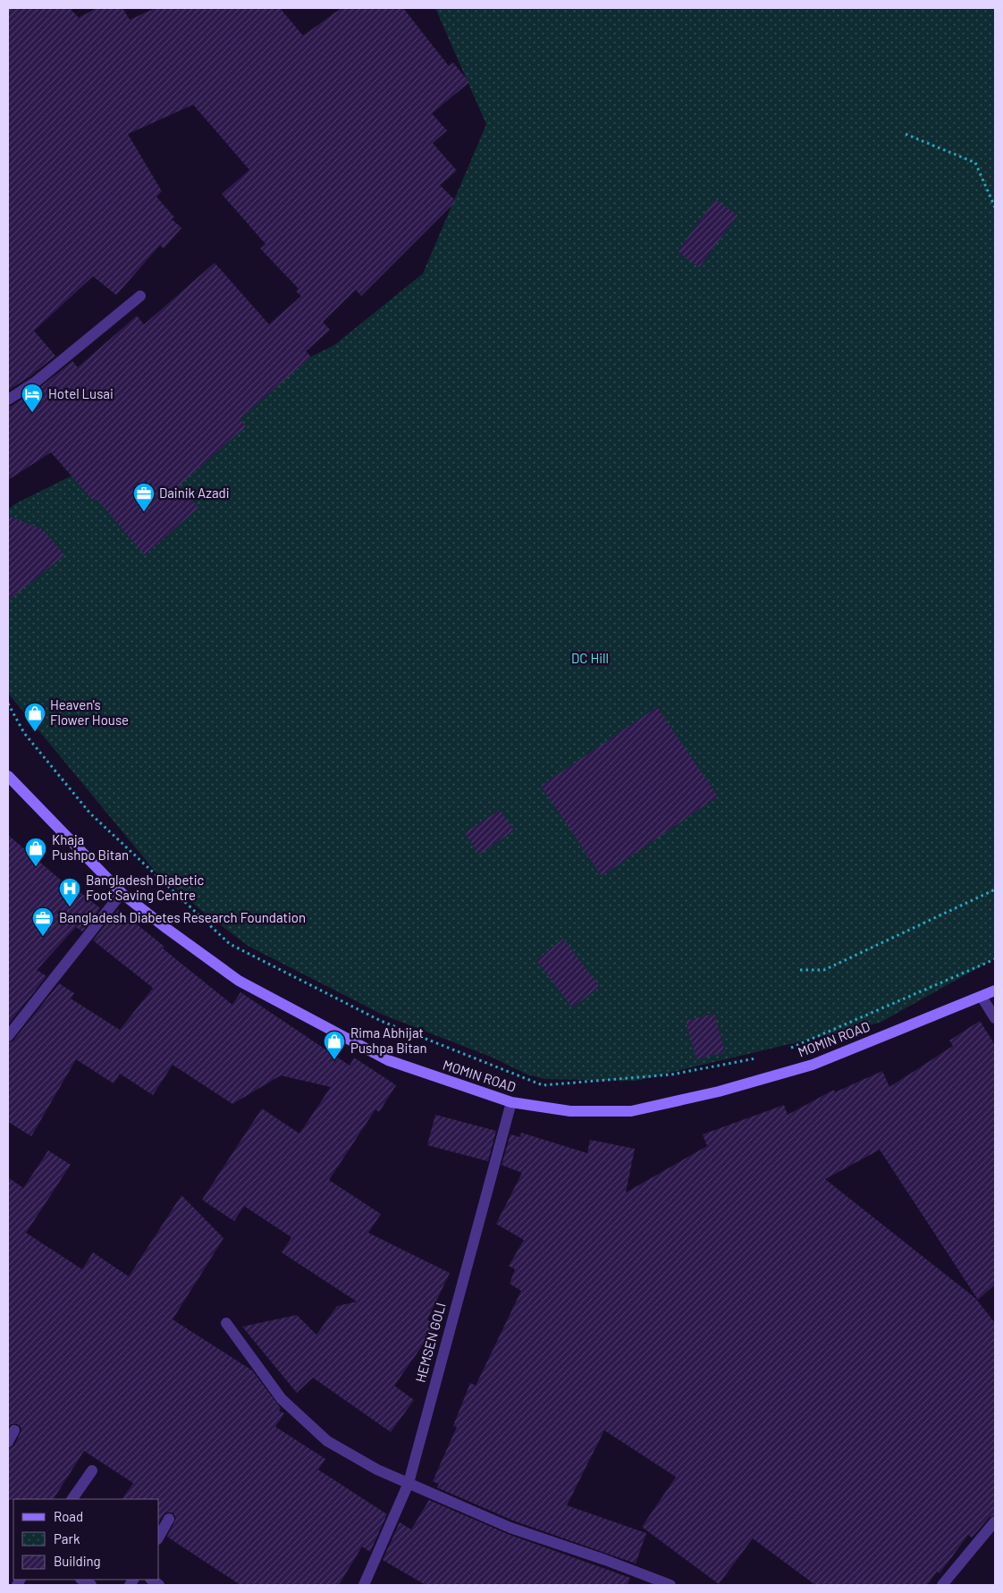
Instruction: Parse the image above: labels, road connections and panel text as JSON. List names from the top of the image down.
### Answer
{
  "streets": {
    "main road": ["MOMIN ROAD"],
    "street": ["HEMSEN GOLI"]
  },
  "crossings": [
    ["MOMIN ROAD", "HEMSEN GOLI"]
  ],
  "parks": ["DC Hill"],
  "places": {
    "hotel": ["Hotel Lusai"],
    "office": ["Dainik Azadi", "Bangladesh Diabetes Research Foundation"],
    "shop": ["Heaven's Flower House", "Khaja Pushpo Bitan", "Rima Abhijat Pushpa Bitan"],
    "hospital": ["Bangladesh Diabetic Foot Saving Centre"]
  },
  "legend": ["Road", "Park", "Building"]
}
